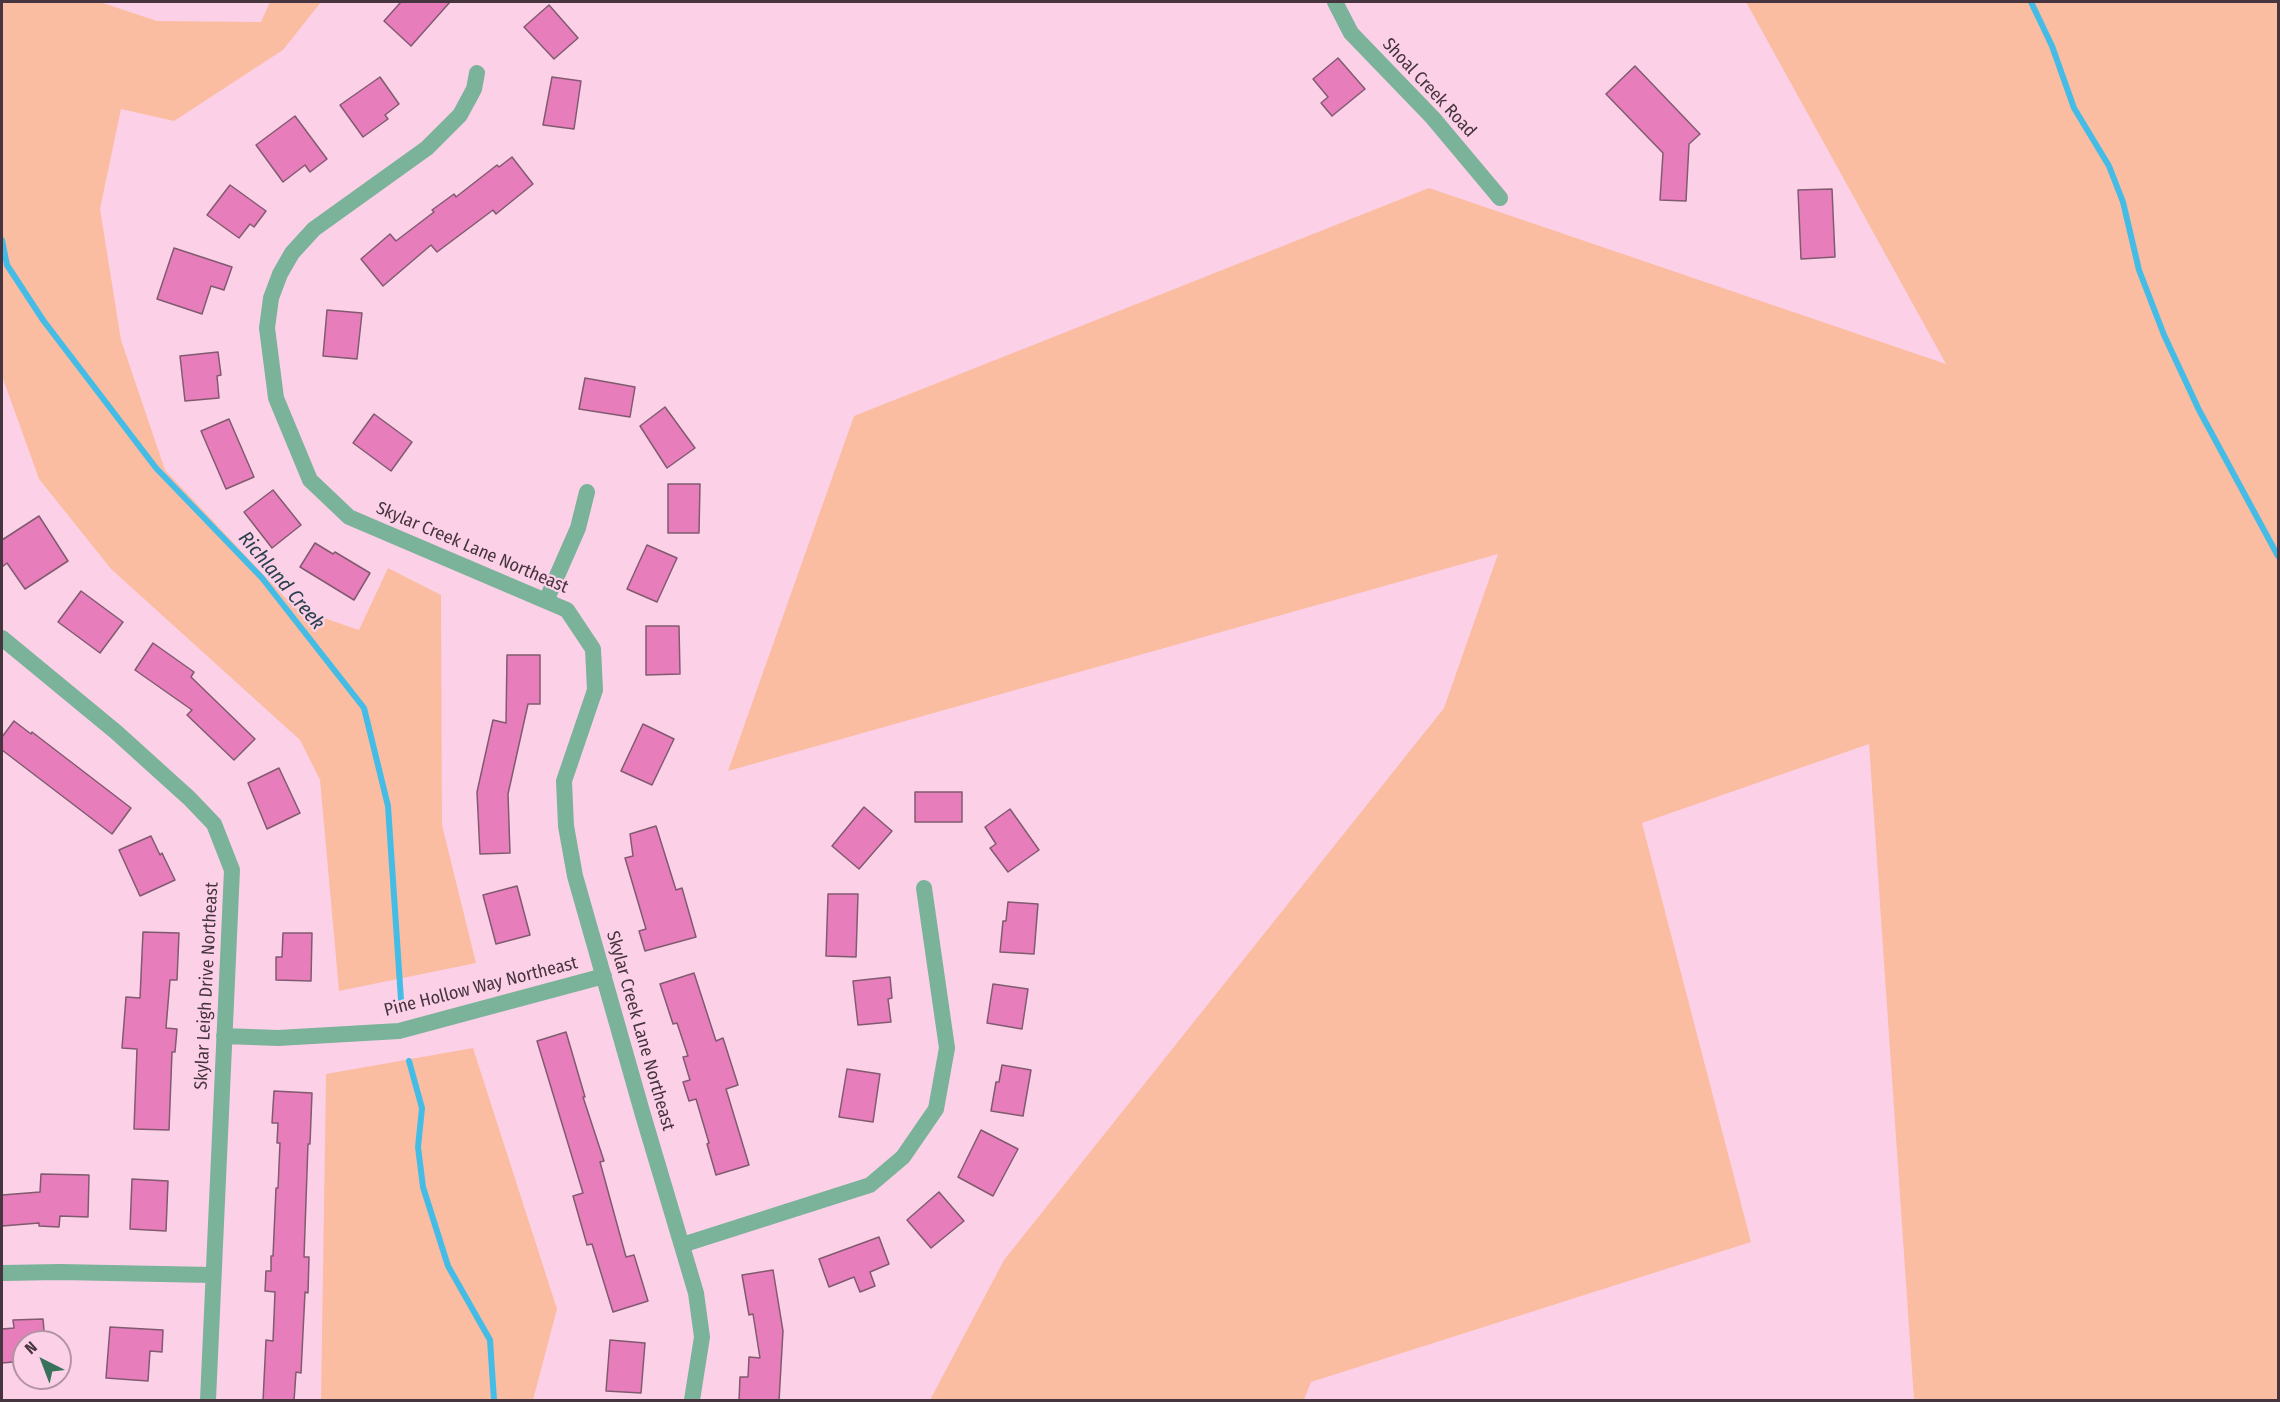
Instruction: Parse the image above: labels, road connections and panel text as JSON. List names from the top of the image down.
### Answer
{
  "streets": {
    "street": [
      "Shoal Creek Road",
      "Skylar Creek Lane Northeast",
      "Skylar Leigh Drive Northeast",
      "Pine Hollow Way Northeast"
    ]
  },
  "crossings": [
    ["Skylar Creek Lane Northeast", "Pine Hollow Way Northeast"],
    ["Skylar Leigh Drive Northeast", "Pine Hollow Way Northeast"]
  ],
  "water": ["Richland Creek"],
  "north": "top left"
}
